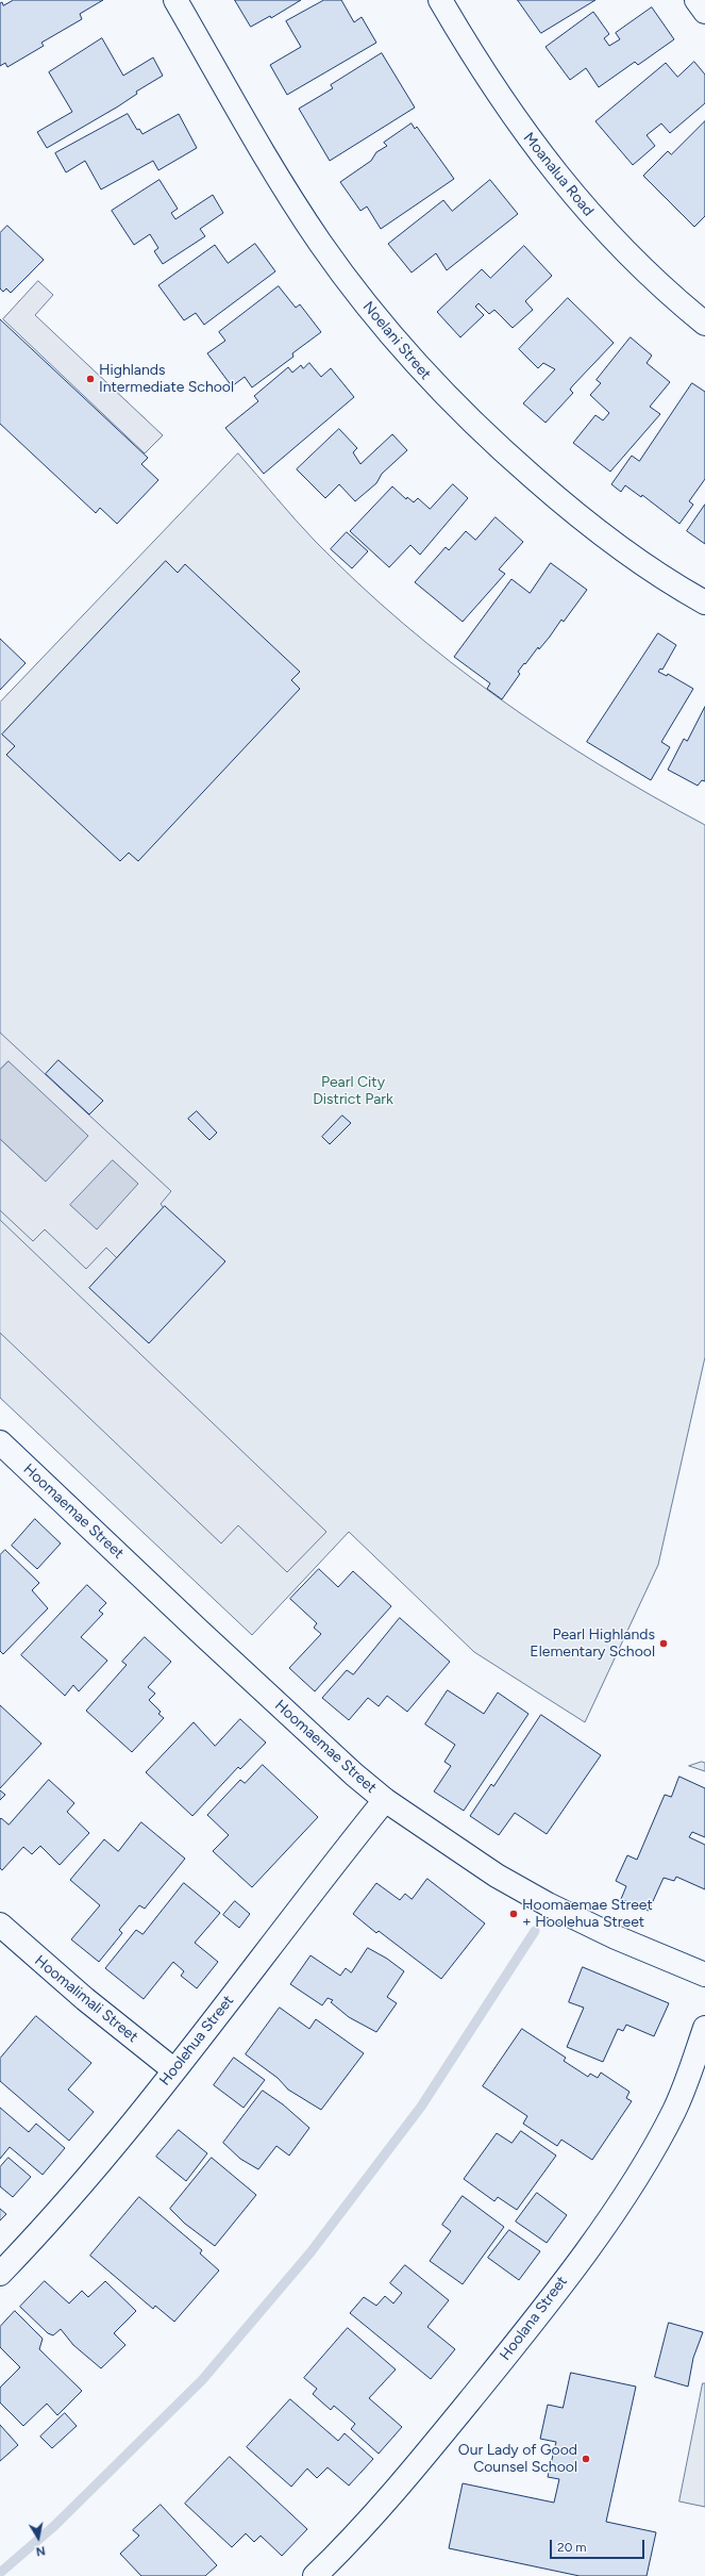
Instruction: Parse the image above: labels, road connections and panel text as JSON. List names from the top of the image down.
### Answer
{
  "streets": {
    "street": [
      "Moanalua Road",
      "Noelani Street",
      "Hoomaemae Street",
      "Hoomalimali Street",
      "Hoolehua Street",
      "Hoolana Street"
    ]
  },
  "crossings": [
    ["Hoomaemae Street", "Hoolehua Street"],
    ["Hoomalimali Street", "Hoolehua Street"]
  ],
  "parks": ["Pearl City District Park"],
  "places": [
    "Highlands Intermediate School",
    "Pearl Highlands Elementary School",
    "Hoomaemae Street + Hoolehua Street",
    "Our Lady of Good Counsel School"
  ],
  "scale_bar": "20 m",
  "north": "bottom"
}
